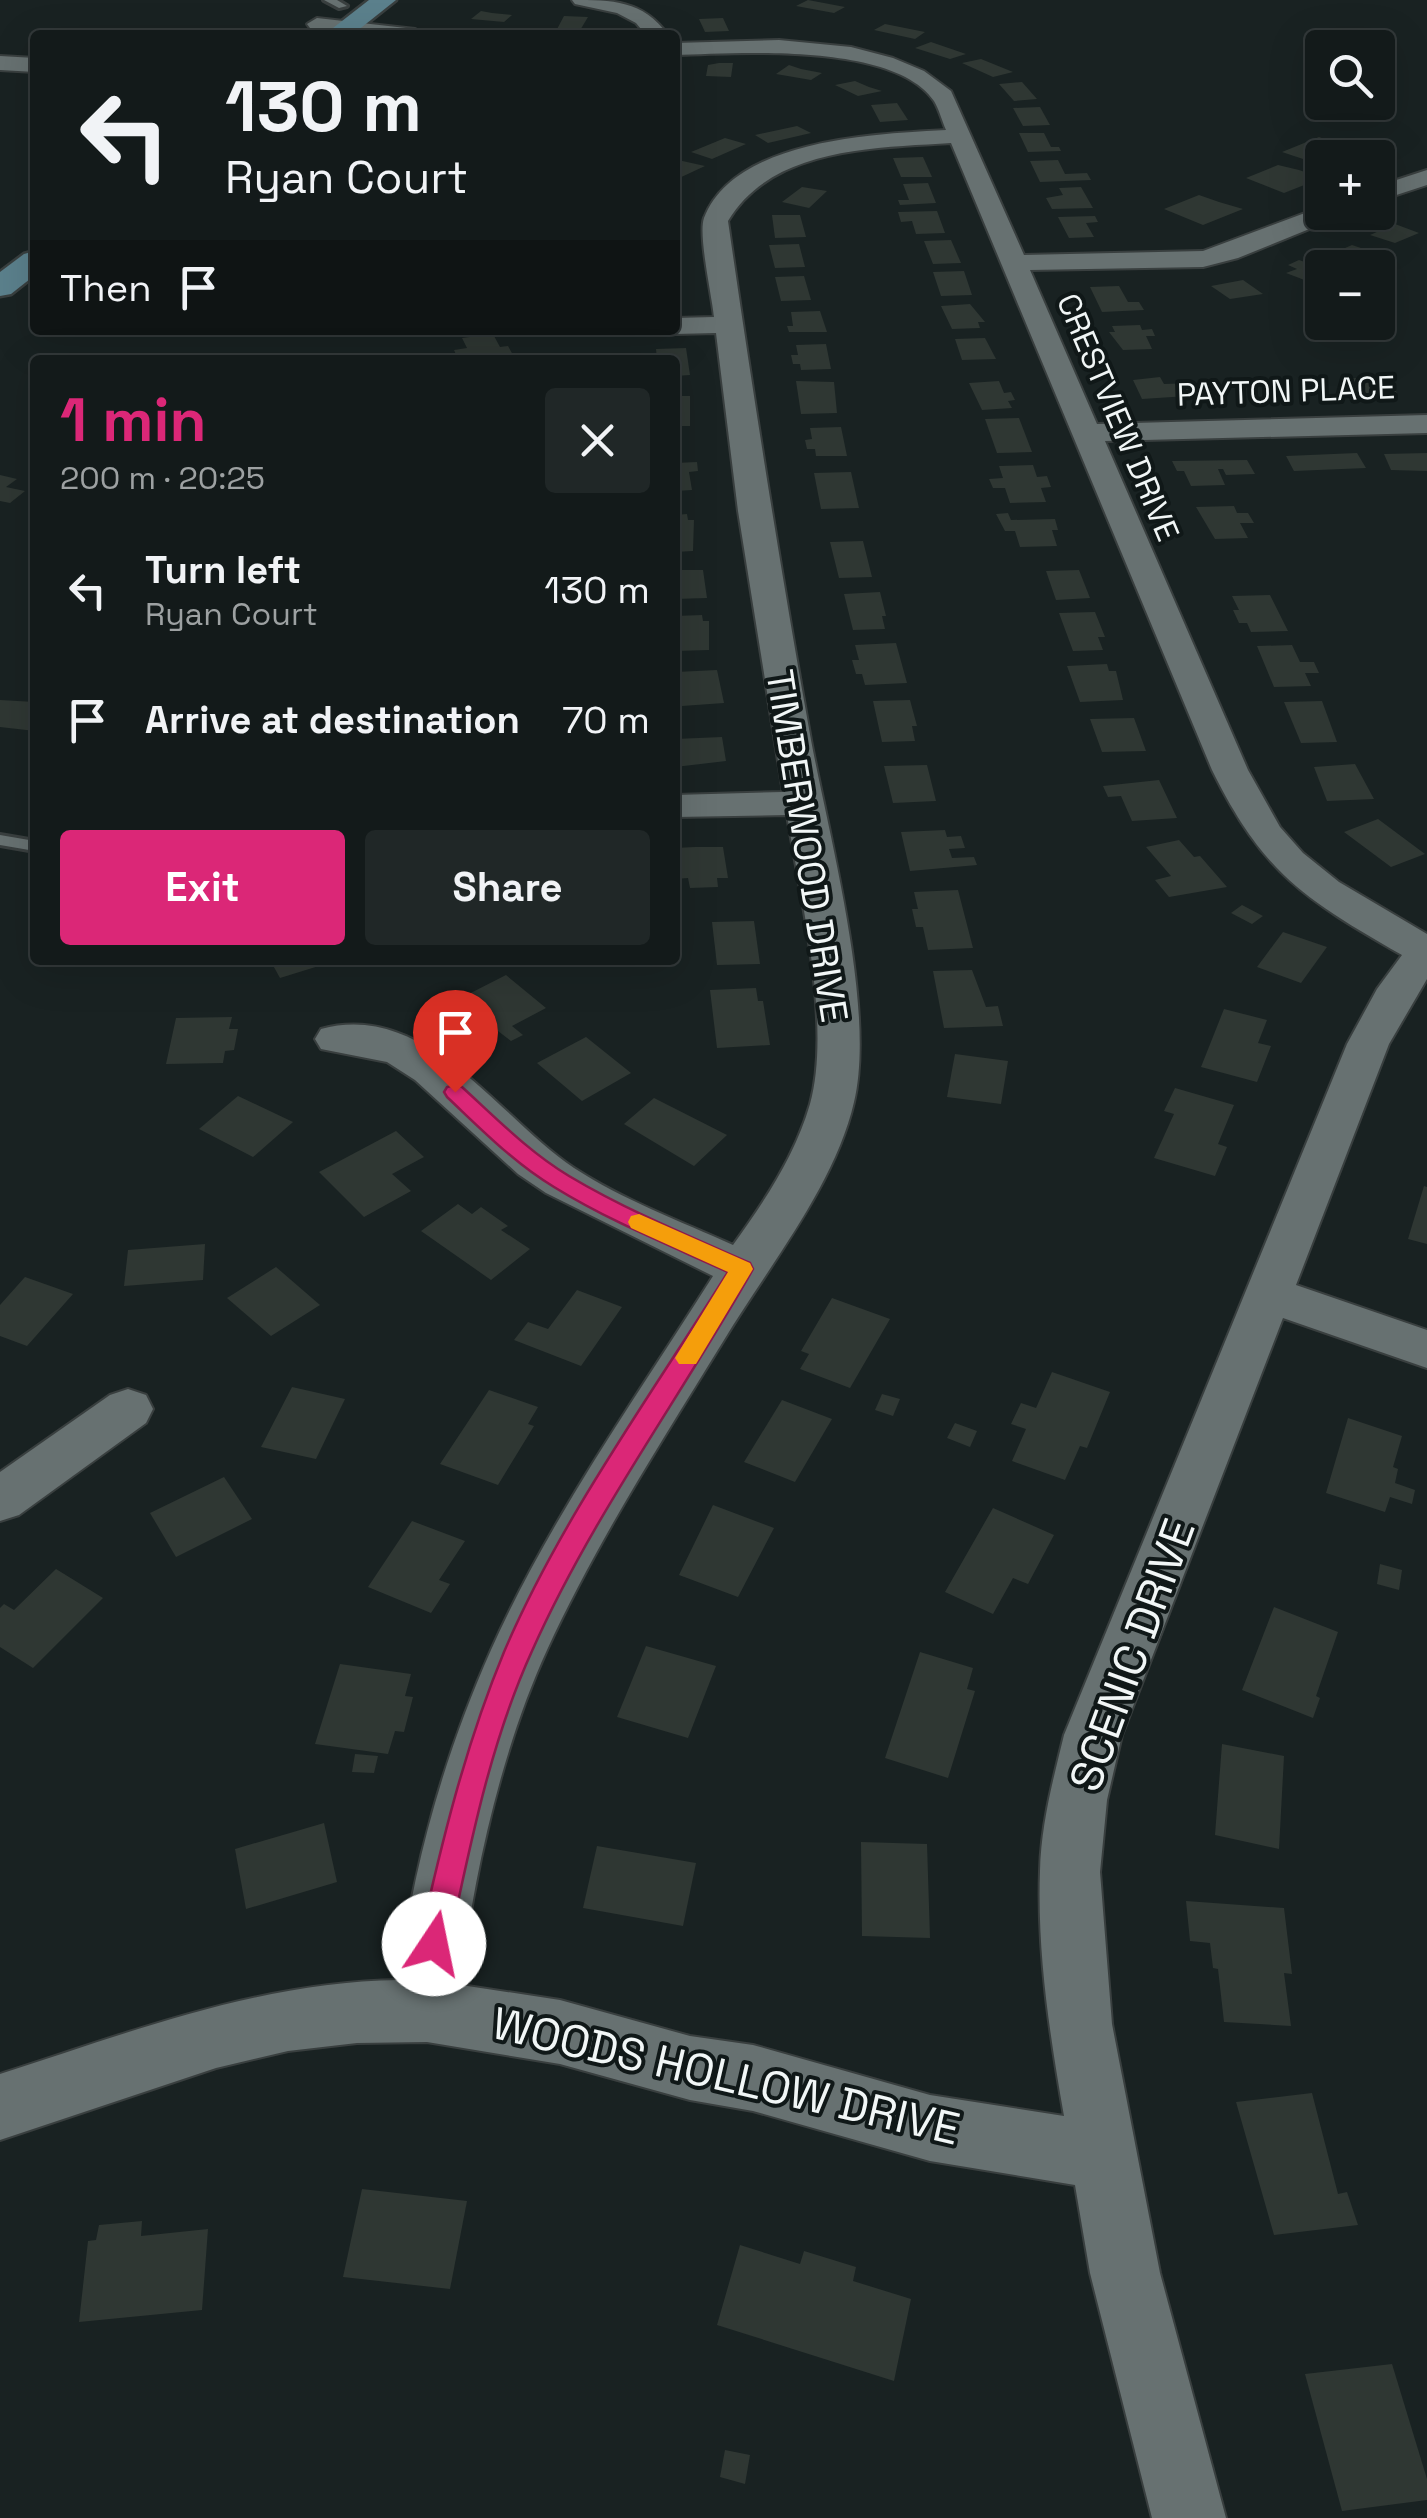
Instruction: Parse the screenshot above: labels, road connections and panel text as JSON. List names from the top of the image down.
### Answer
{
  "streets": {
    "street": [
      "PAYTON PLACE",
      "CRESTVIEW DRIVE",
      "TIMBERWOOD DRIVE",
      "SCENIC DRIVE",
      "WOODS HOLLOW DRIVE"
    ]
  },
  "crossings": [
    ["PAYTON PLACE", "CRESTVIEW DRIVE"],
    ["CRESTVIEW DRIVE", "TIMBERWOOD DRIVE"],
    ["CRESTVIEW DRIVE", "SCENIC DRIVE"],
    ["TIMBERWOOD DRIVE", "WOODS HOLLOW DRIVE"],
    ["SCENIC DRIVE", "WOODS HOLLOW DRIVE"]
  ],
  "page": {
    "map_buttons": ["+", "−"],
    "turn": ["130 m", "Ryan Court"],
    "then": "Then",
    "heading": ["1 min", "200 m · 20:25"],
    "list": [
      {
        "name": "Turn left",
        "note": "Ryan Court",
        "value": "130 m"
      },
      {
        "name": "Arrive at destination",
        "value": "70 m"
      }
    ],
    "buttons": ["Exit", "Share"]
  }
}
